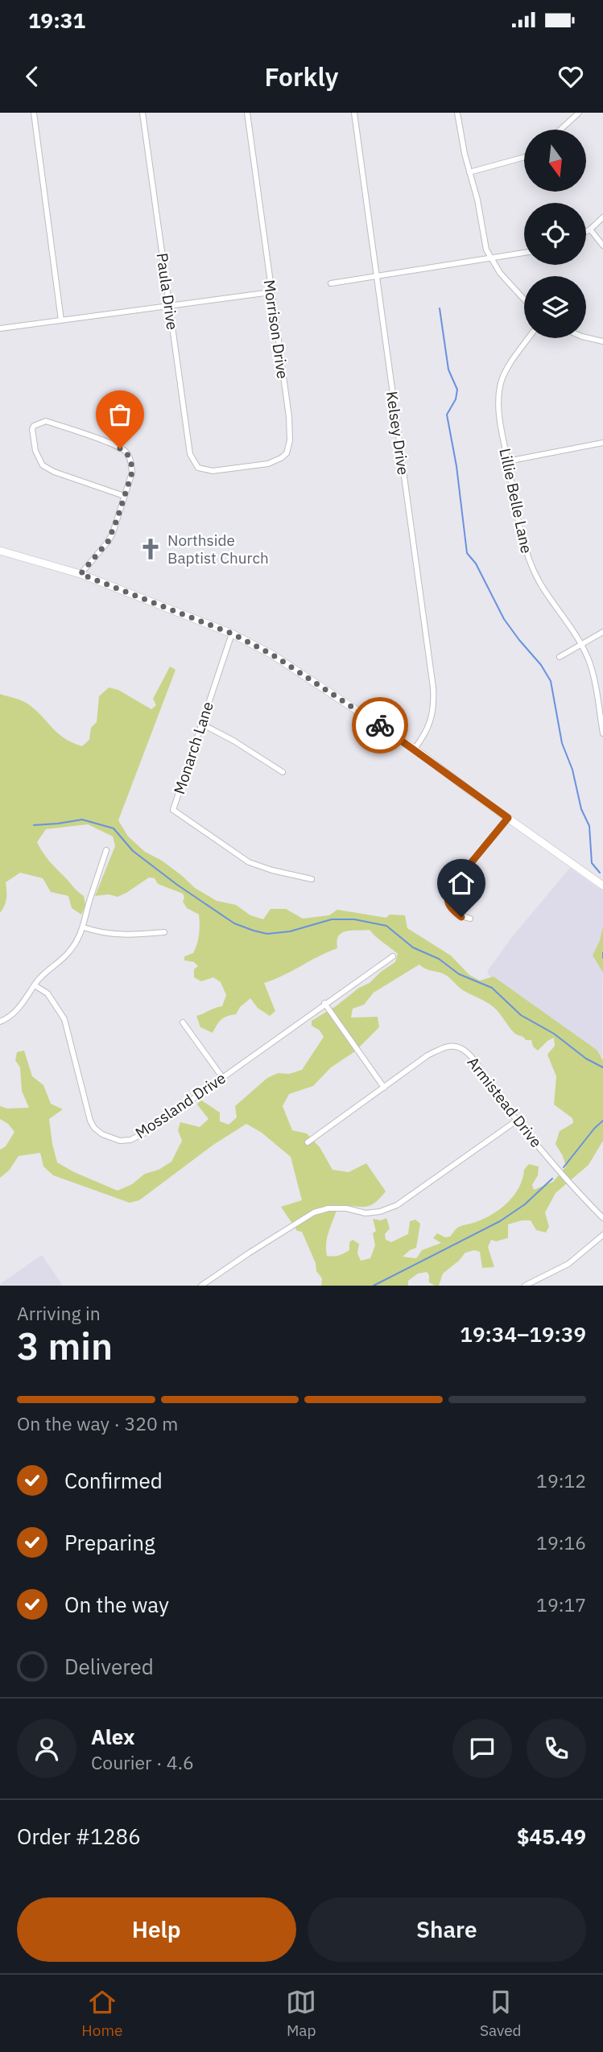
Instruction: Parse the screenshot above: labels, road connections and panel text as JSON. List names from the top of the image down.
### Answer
{
  "streets": {
    "street": [
      "Paula Drive",
      "Morrison Drive",
      "Kelsey Drive",
      "Lillie Belle Lane",
      "Monarch Lane",
      "Armistead Drive",
      "Mossland Drive"
    ]
  },
  "crossings": [
    ["Paula Drive", "Morrison Drive"]
  ],
  "places": {
    "church": ["Northside Baptist Church"]
  },
  "north": "bottom",
  "page": {
    "status": "19:31",
    "header": "Forkly",
    "heading": ["3 min", "Arriving in", "19:34–19:39"],
    "panel": [
      "Alex",
      "Courier · 4.6",
      "Order #1286",
      "$45.49"
    ],
    "bar": "On the way · 320 m",
    "list": [
      ["Confirmed", "19:12"],
      ["Preparing", "19:16"],
      ["On the way", "19:17"],
      "Delivered"
    ],
    "buttons": ["Help", "Share"],
    "tabs": ["Home", "Map", "Saved"]
  }
}
